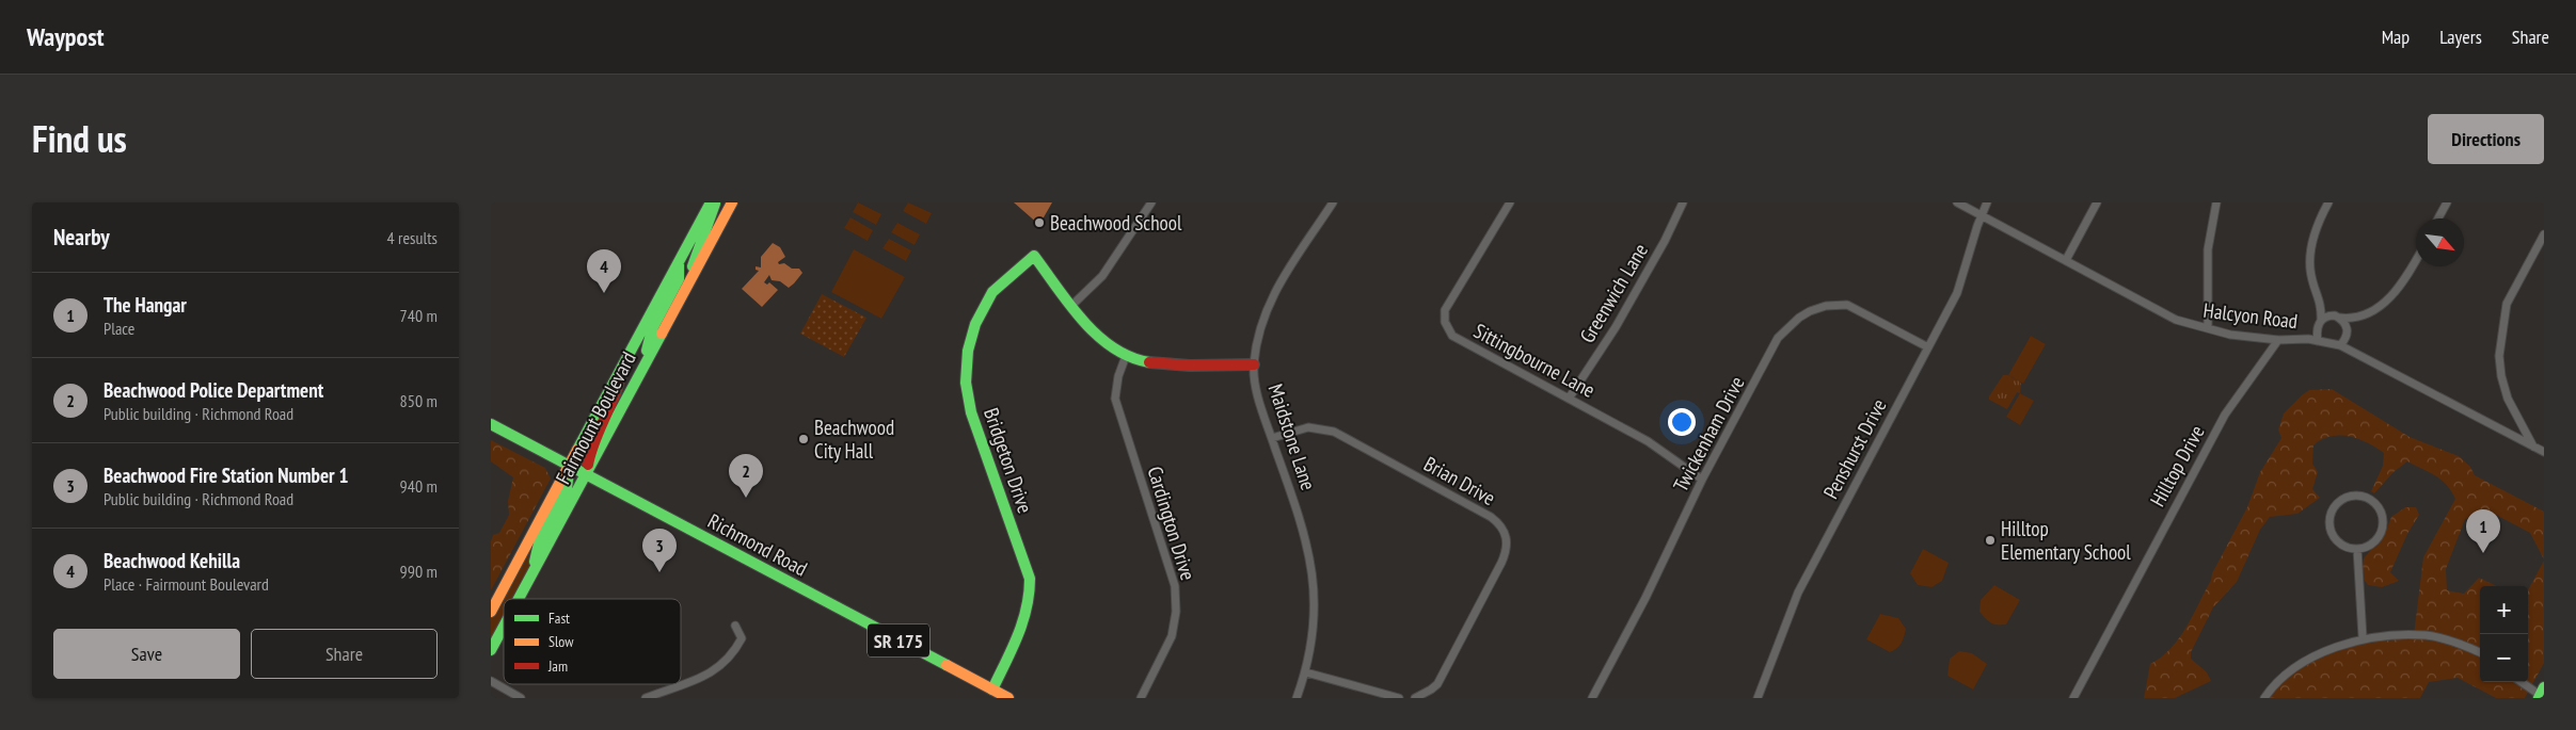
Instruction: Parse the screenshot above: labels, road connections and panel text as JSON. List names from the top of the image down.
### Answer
{
  "streets": {
    "main road": [
      "Fairmount Boulevard",
      "Bridgeton Drive",
      "Richmond Road",
      "SR 175"
    ],
    "street": [
      "Greenwich Lane",
      "Halcyon Road",
      "Sittingbourne Lane",
      "Twickenham Drive",
      "Maidstone Lane",
      "Penshurst Drive",
      "Hilltop Drive",
      "Brian Drive",
      "Cardington Drive"
    ]
  },
  "crossings": [
    ["Greenwich Lane", "Sittingbourne Lane"],
    ["Halcyon Road", "Penshurst Drive"],
    ["Halcyon Road", "Hilltop Drive"],
    ["Sittingbourne Lane", "Twickenham Drive"],
    ["Fairmount Boulevard", "Richmond Road"],
    ["Twickenham Drive", "Penshurst Drive"],
    ["Maidstone Lane", "Brian Drive"],
    ["Bridgeton Drive", "Richmond Road"]
  ],
  "places": ["Beachwood School", "Beachwood City Hall", "Hilltop Elementary School"],
  "legend": ["Fast", "Slow", "Jam"],
  "north": "bottom right",
  "page": {
    "header": "Waypost",
    "nav": ["Map", "Layers", "Share"],
    "title": "Find us",
    "buttons": [
      "Directions",
      ["Save", "Share"]
    ],
    "heading": ["Nearby", "4 results"],
    "pins": [
      "4",
      "2",
      "1",
      "3"
    ],
    "list": [
      {
        "mark": "1",
        "name": "The Hangar",
        "note": "Place",
        "value": "740 m"
      },
      {
        "mark": "2",
        "name": "Beachwood Police Department",
        "note": "Public building · Richmond Road",
        "value": "850 m"
      },
      {
        "mark": "3",
        "name": "Beachwood Fire Station Number 1",
        "note": "Public building · Richmond Road",
        "value": "940 m"
      },
      {
        "mark": "4",
        "name": "Beachwood Kehilla",
        "note": "Place · Fairmount Boulevard",
        "value": "990 m"
      }
    ],
    "map_buttons": ["+", "−"]
  }
}
